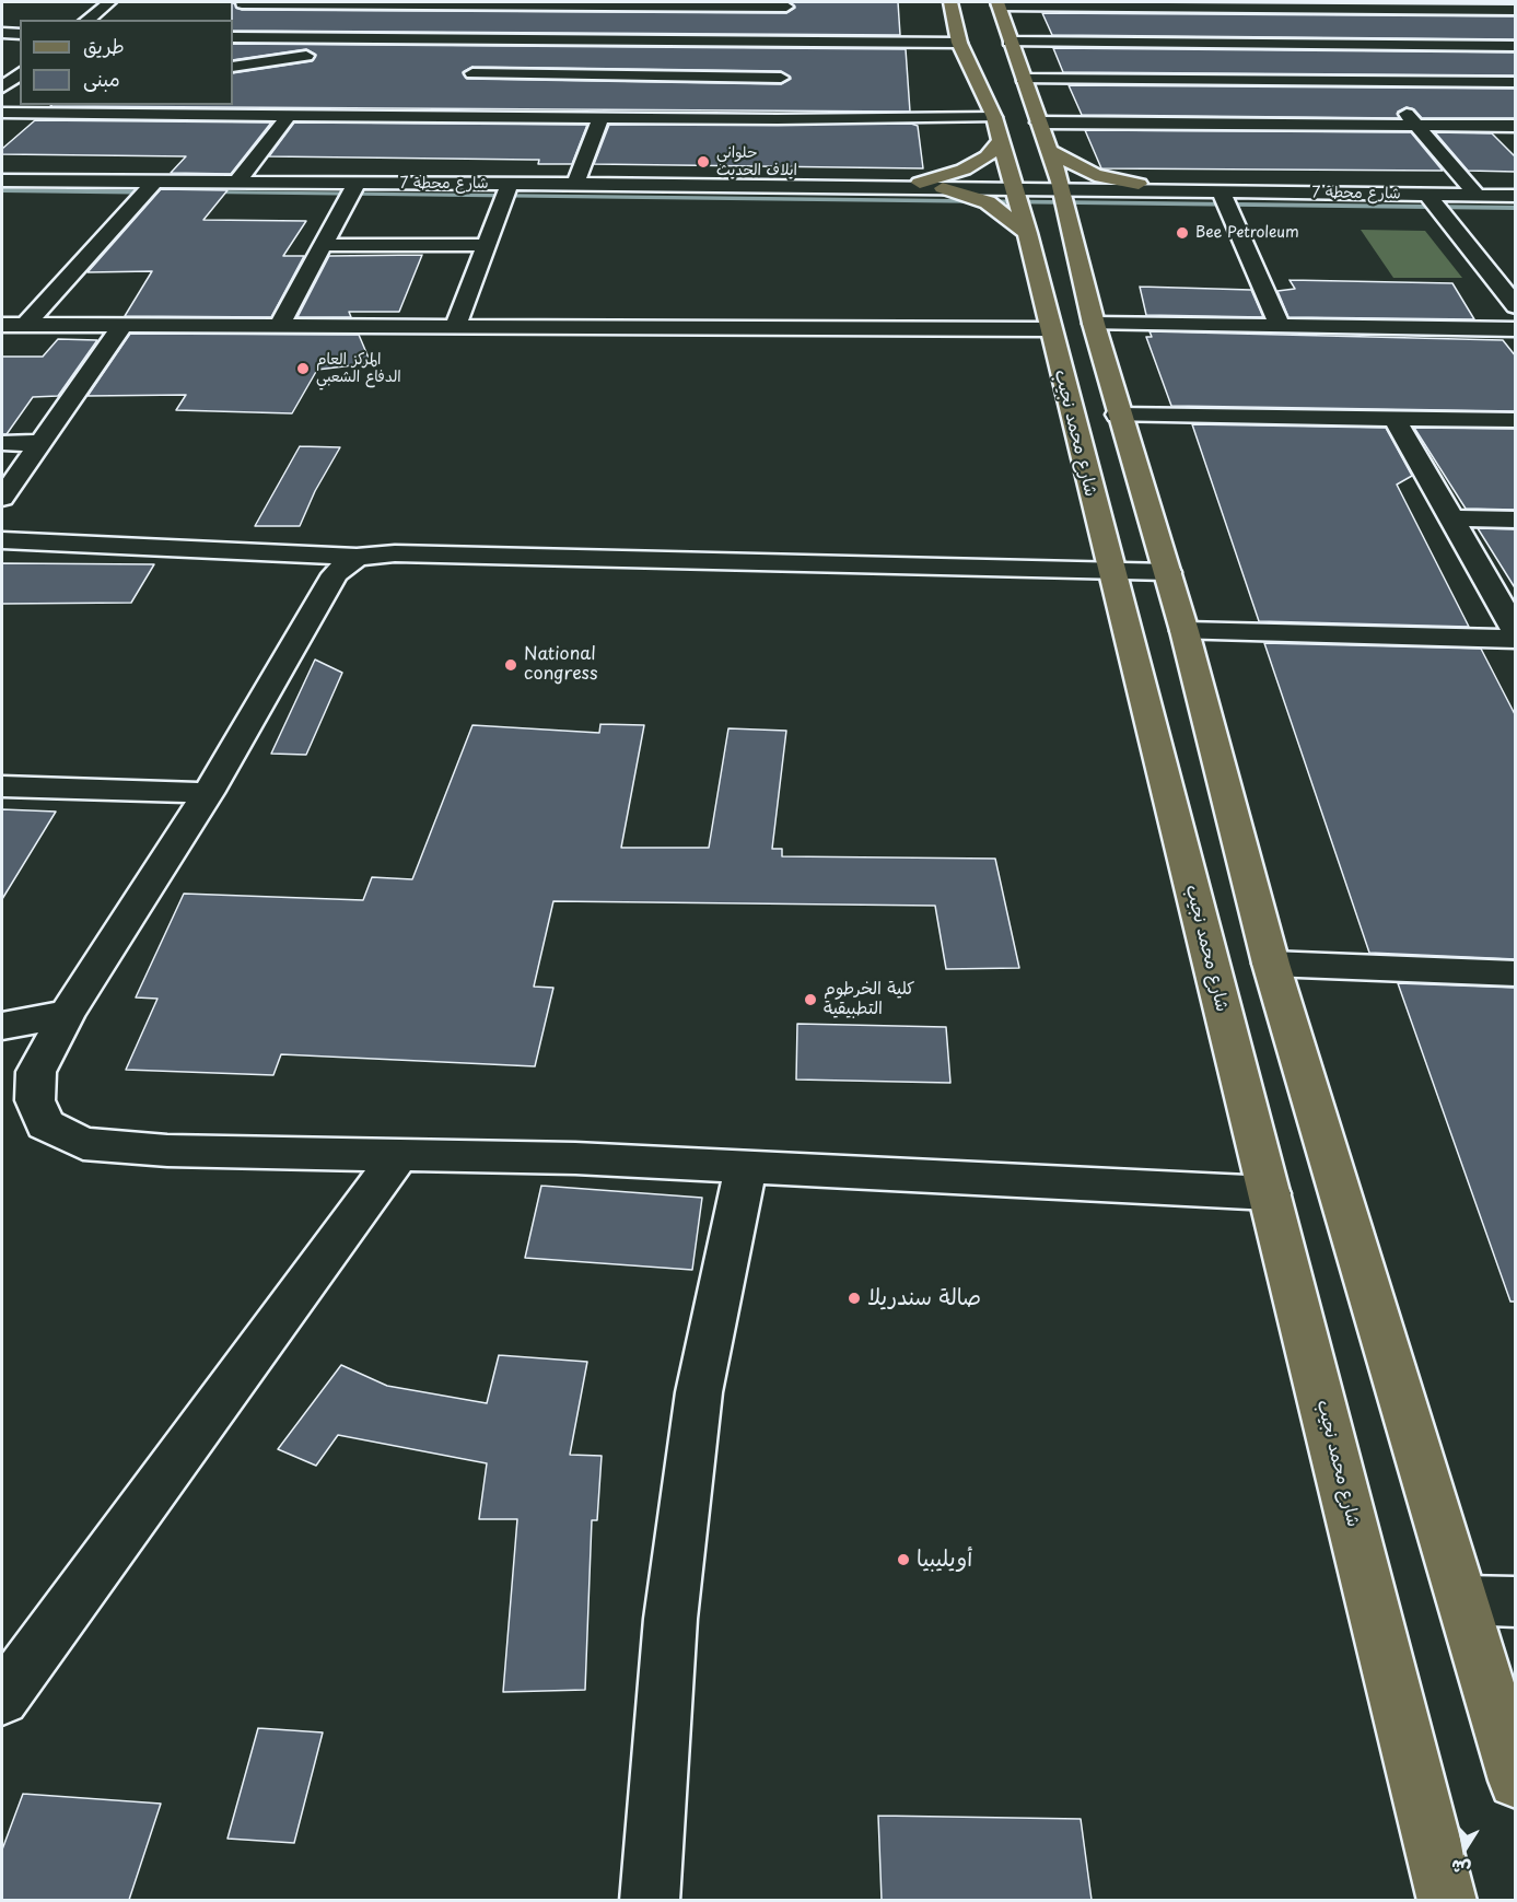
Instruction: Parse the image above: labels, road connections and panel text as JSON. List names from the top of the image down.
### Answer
{
  "streets": {
    "main road": ["شارع محمد نجيب"],
    "street": ["شارع محطة 7"]
  },
  "crossings": [
    ["شارع محطة 7", "شارع محمد نجيب"]
  ],
  "places": [
    "حلواني ايلاف الحديث",
    "Bee Petroleum",
    "المركز العام الدفاع الشعبي",
    "National congress",
    "كلية الخرطوم التطبيقية",
    "صالة سندريلا",
    "أويليبيا"
  ],
  "legend": ["طريق", "مبنى"],
  "north": "bottom"
}
